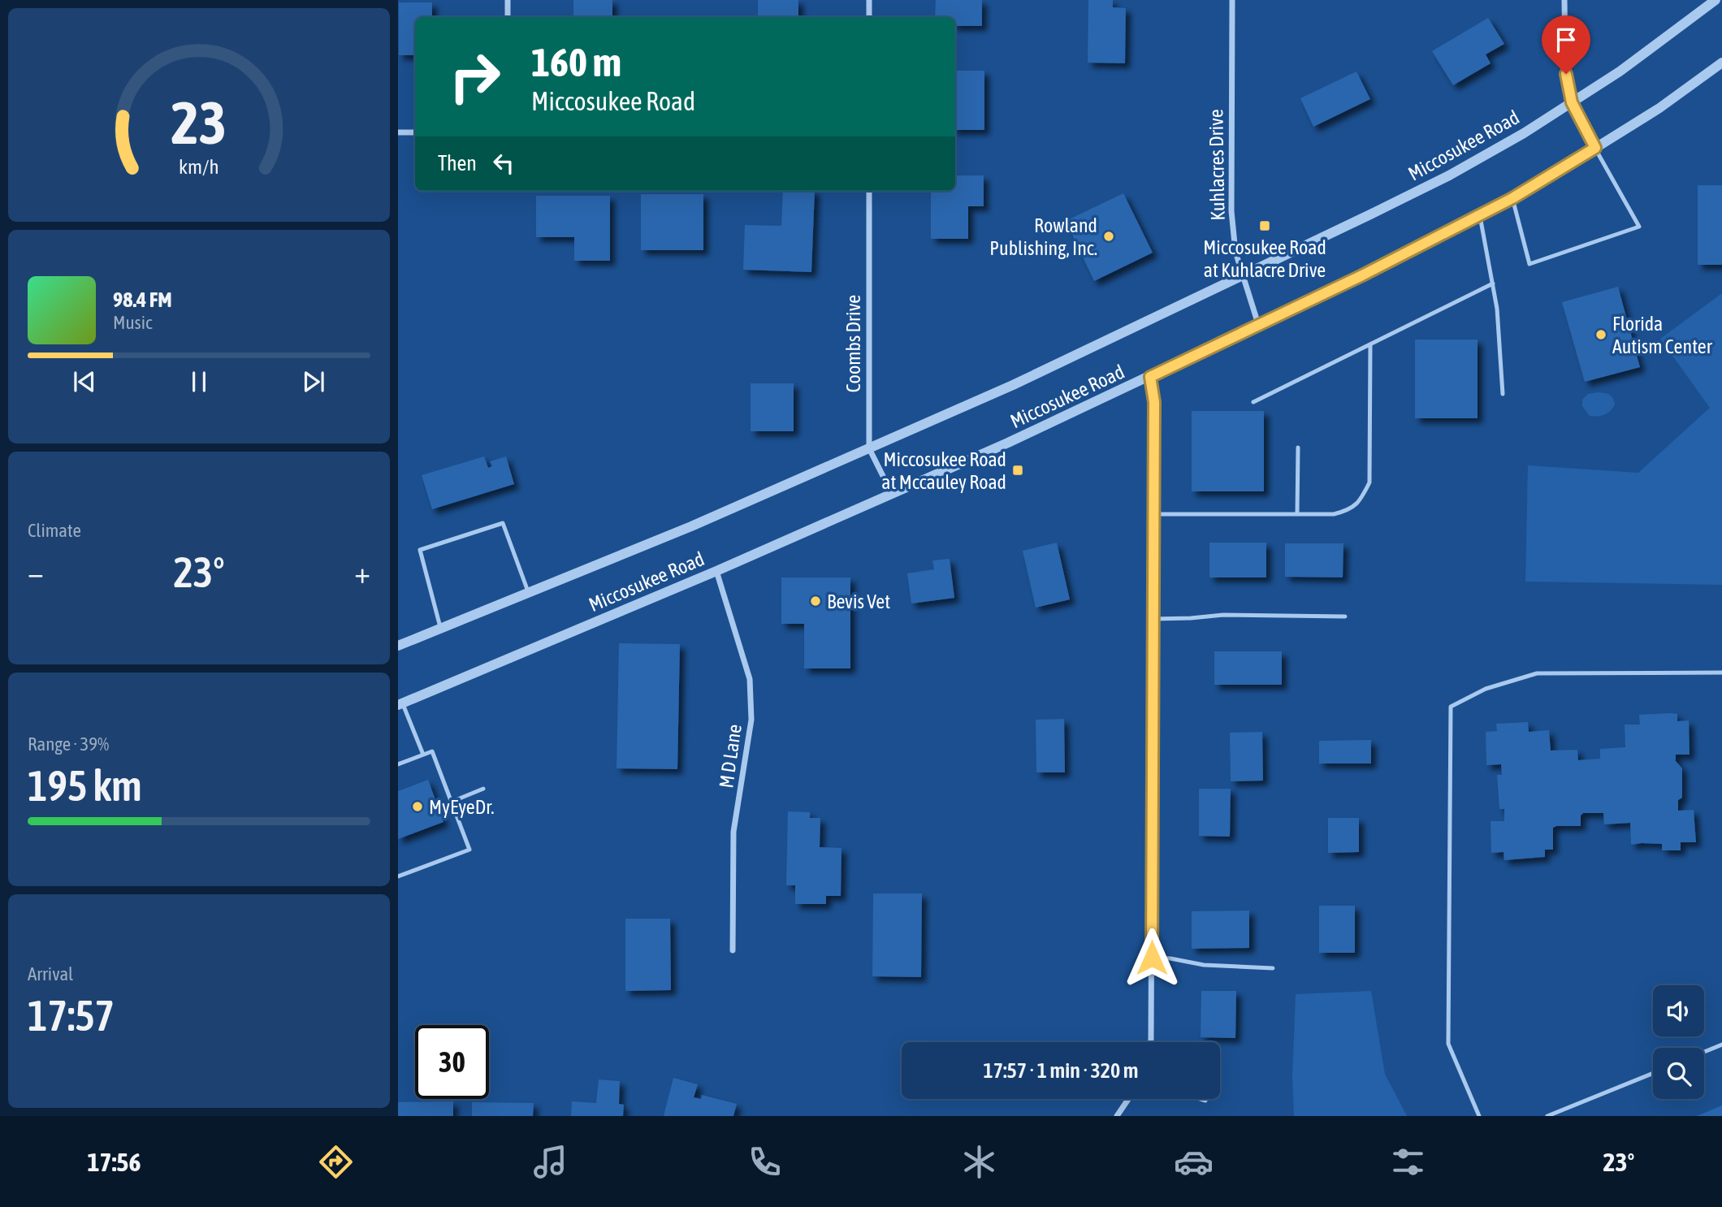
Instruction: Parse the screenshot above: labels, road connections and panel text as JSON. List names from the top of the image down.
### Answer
{
  "streets": {
    "street": [
      "Miccosukee Road",
      "Kuhlacres Drive",
      "Coombs Drive",
      "M D Lane"
    ]
  },
  "crossings": [
    ["Miccosukee Road", "Kuhlacres Drive"],
    ["Miccosukee Road", "Coombs Drive"],
    ["Miccosukee Road", "M D Lane"]
  ],
  "places": {
    "transit": ["Miccosukee Road at Kuhlacre Drive", "Miccosukee Road at Mccauley Road"],
    "other": [
      "Rowland Publishing, Inc.",
      "Florida Autism Center",
      "Bevis Vet",
      "MyEyeDr."
    ]
  },
  "page": {
    "turn": ["160 m", "Miccosukee Road"],
    "then": "Then",
    "song": ["98.4 FM", "Music"],
    "tile": [
      "Climate",
      ["Range · 39%", "195 km"],
      ["Arrival", "17:57"]
    ],
    "heat": ["−", "23°", "+"],
    "limit": "30",
    "trip": "17:57 · 1 min · 320 m",
    "tabs": ["17:56", "23°"],
    "gauge": ["23", "km/h"]
  }
}
